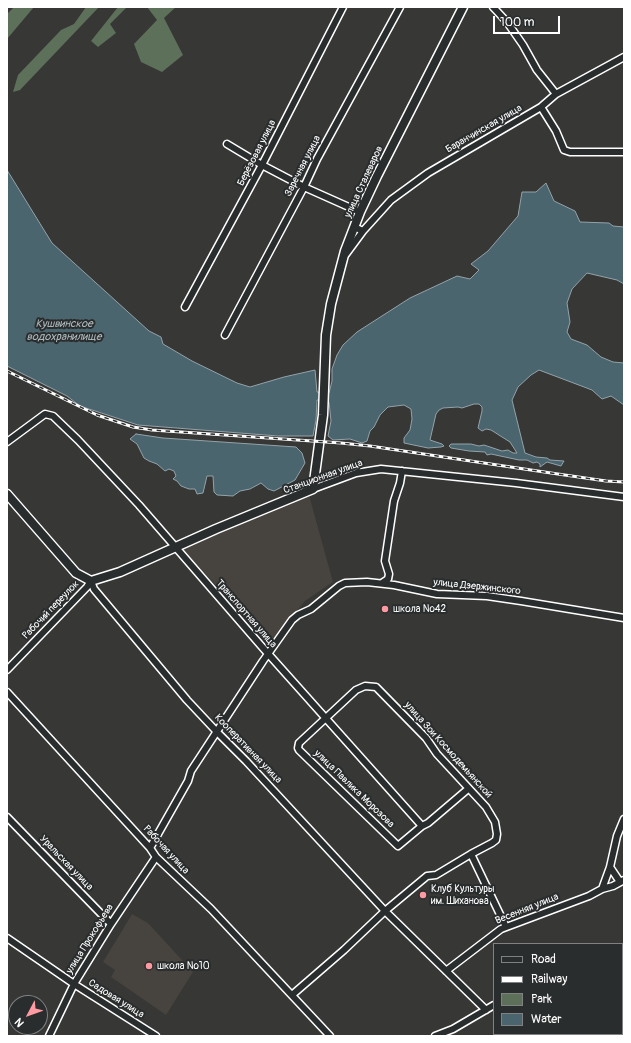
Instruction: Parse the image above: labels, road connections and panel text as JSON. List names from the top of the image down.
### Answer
{
  "streets": {
    "main road": ["улица Сталеваров", "Станционная улица", "Кооперативная улица"],
    "street": [
      "Баранчинская улица",
      "Берёзовая улица",
      "Заречная улица",
      "улица Дзержинского",
      "Рабочий переулок",
      "Транспортная улица",
      "улица Зои Космодемьянской",
      "улица Павлика Морозова",
      "Рабочая улица",
      "Уральская улица",
      "Весенняя улица",
      "улица Прокофьева",
      "Садовая улица"
    ]
  },
  "crossings": [
    ["Баранчинская улица", "улица Сталеваров"],
    ["улица Сталеваров", "Станционная улица"],
    ["Станционная улица", "Рабочий переулок"],
    ["Станционная улица", "Транспортная улица"],
    ["Станционная улица", "Кооперативная улица"],
    ["улица Дзержинского", "Транспортная улица"],
    ["Рабочий переулок", "Кооперативная улица"],
    ["Транспортная улица", "улица Зои Космодемьянской"],
    ["Транспортная улица", "улица Павлика Морозова"],
    ["Кооперативная улица", "Весенняя улица"],
    ["улица Зои Космодемьянской", "улица Павлика Морозова"],
    ["Рабочая улица", "улица Прокофьева"],
    ["Уральская улица", "улица Прокофьева"],
    ["улица Прокофьева", "Садовая улица"]
  ],
  "water": ["Кушвинское водохранилище"],
  "places": ["школа №42", "Клуб Культуры им. Шиханова", "школа №10"],
  "legend": [
    "Road",
    "Railway",
    "Park",
    "Water"
  ],
  "scale_bar": "100 m",
  "north": "bottom left"
}
